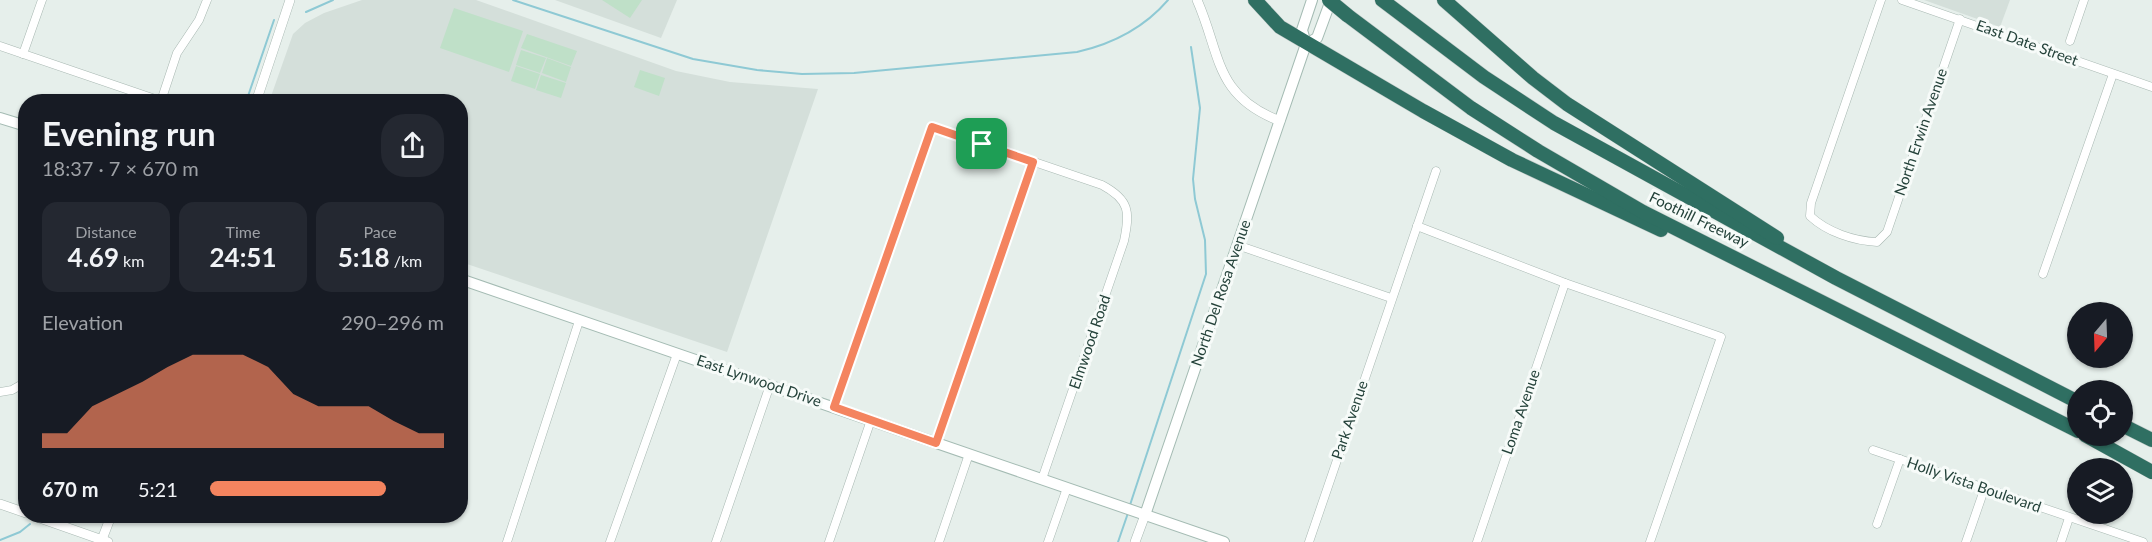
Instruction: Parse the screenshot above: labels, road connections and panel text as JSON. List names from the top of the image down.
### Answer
{
  "streets": {
    "highway": ["Foothill Freeway"],
    "main road": ["North Del Rosa Avenue", "East Lynwood Drive"],
    "street": [
      "East Date Street",
      "North Erwin Avenue",
      "Elmwood Road",
      "Loma Avenue",
      "Park Avenue",
      "Holly Vista Boulevard"
    ]
  },
  "crossings": [
    ["East Date Street", "North Erwin Avenue"],
    ["Foothill Freeway", "North Del Rosa Avenue"],
    ["North Del Rosa Avenue", "East Lynwood Drive"],
    ["Elmwood Road", "East Lynwood Drive"]
  ],
  "north": "bottom",
  "page": {
    "heading": ["Evening run", "18:37 · 7 × 670 m"],
    "stats": [
      ["Distance", "4.69 km"],
      ["Time", "24:51"],
      ["Pace", "5:18 /km"]
    ],
    "chart": ["Elevation", "290–296 m"],
    "list": [
      {
        "name": "670 m",
        "note": "5:21"
      }
    ]
  }
}
